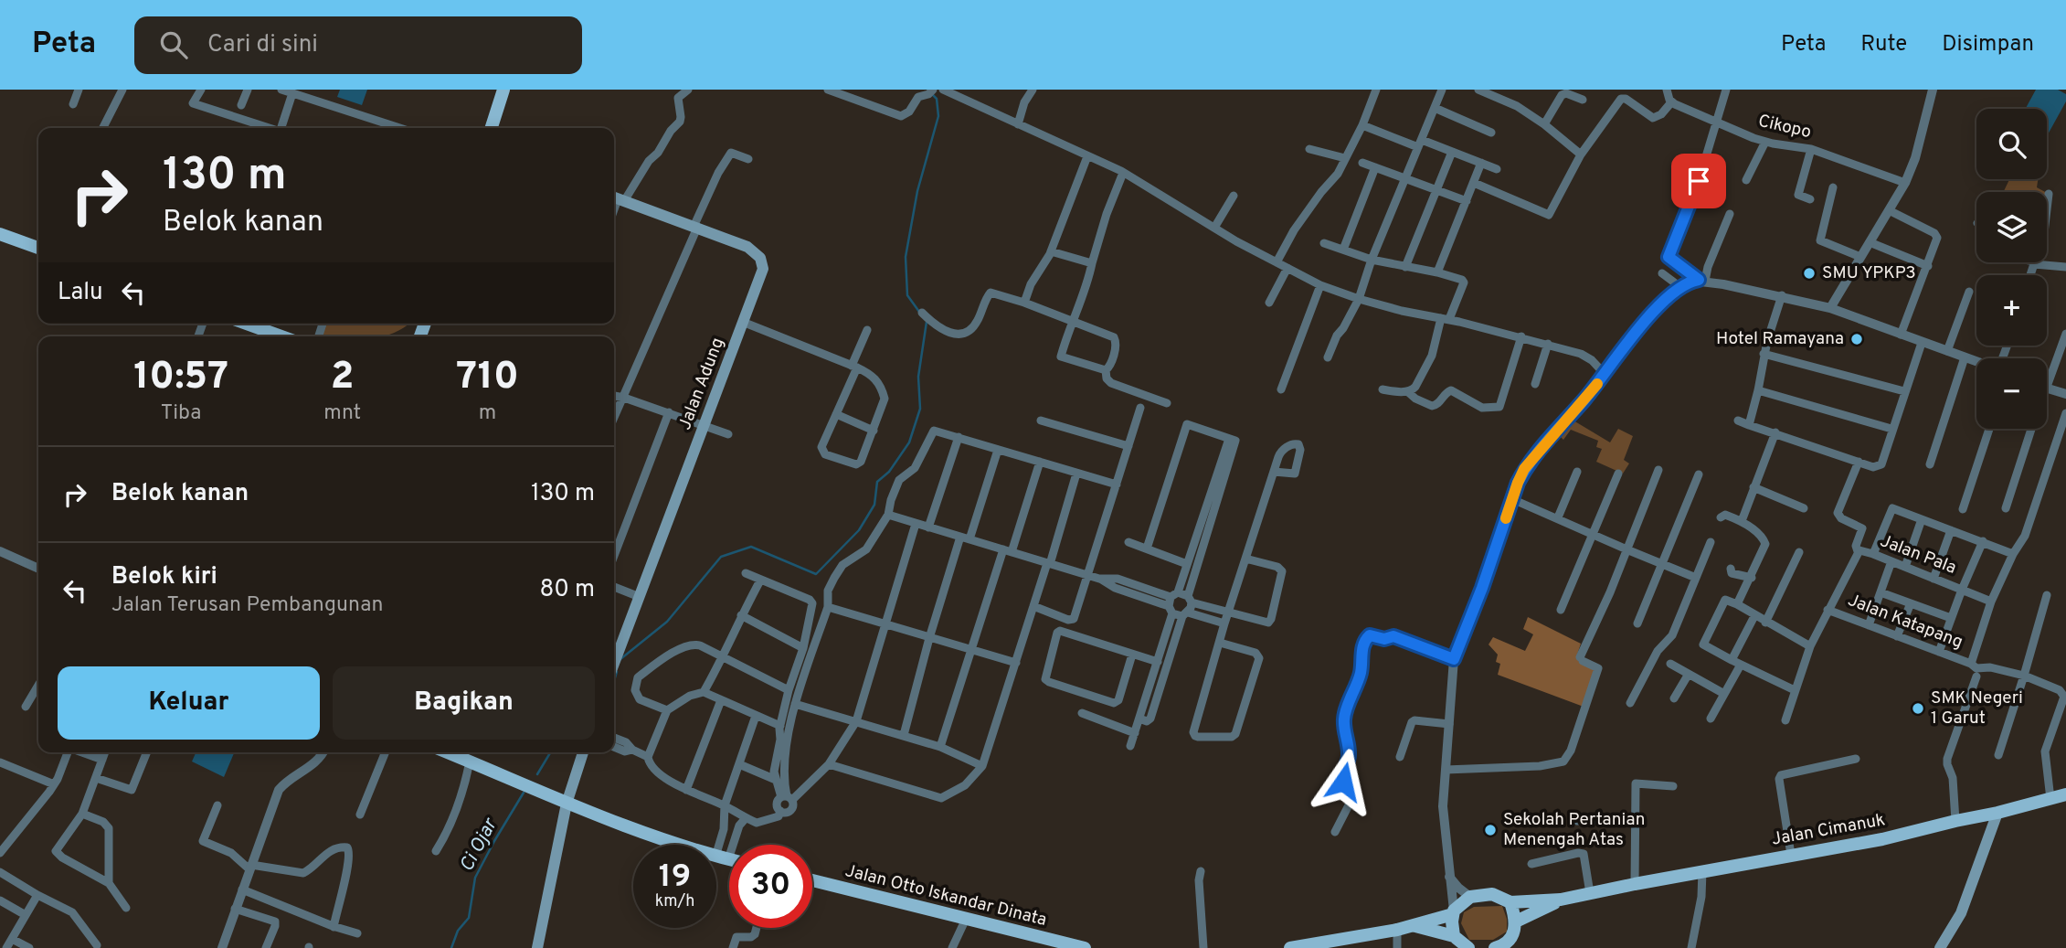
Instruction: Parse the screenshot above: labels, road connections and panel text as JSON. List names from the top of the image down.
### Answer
{
  "streets": {
    "main road": ["Jalan Adung", "Jalan Cimanuk", "Jalan Otto Iskandar Dinata"],
    "street": ["Cikopo", "Jalan Pala", "Jalan Katapang"]
  },
  "crossings": [
    ["Jalan Pala", "Jalan Katapang"],
    ["Jalan Katapang", "Jalan Cimanuk"]
  ],
  "water": ["Ci Ojar"],
  "places": [
    "SMU YPKP3",
    "Hotel Ramayana",
    "SMK Negeri 1 Garut",
    "Sekolah Pertanian Menengah Atas"
  ],
  "page": {
    "header": "Peta",
    "search": "Cari di sini",
    "nav": ["Peta", "Rute", "Disimpan"],
    "map_buttons": ["+", "−"],
    "turn": ["130 m", "Belok kanan"],
    "then": "Lalu",
    "eta": [
      "10:57",
      "Tiba",
      "2",
      "mnt",
      "710",
      "m"
    ],
    "list": [
      {
        "name": "Belok kanan",
        "value": "130 m"
      },
      {
        "name": "Belok kiri",
        "note": "Jalan Terusan Pembangunan",
        "value": "80 m"
      }
    ],
    "buttons": ["Keluar", "Bagikan"],
    "speed": "19 km/h",
    "limit": "30"
  }
}
